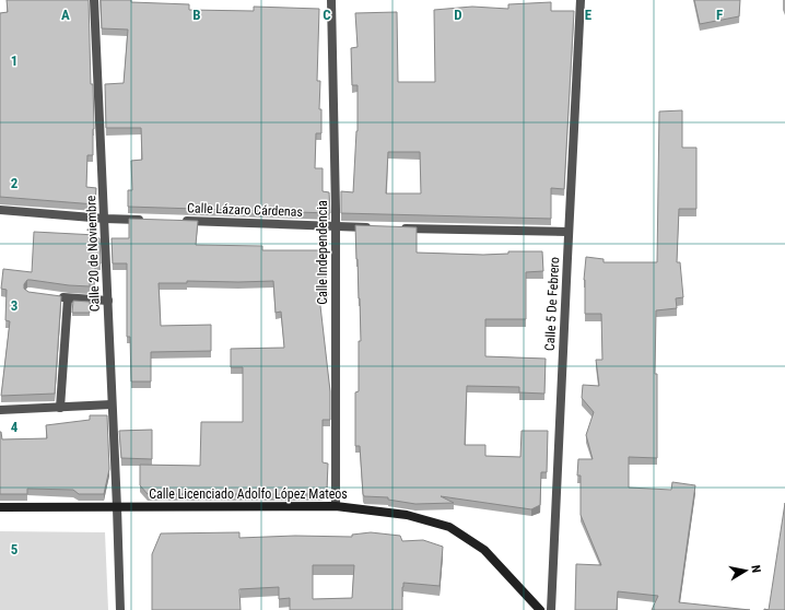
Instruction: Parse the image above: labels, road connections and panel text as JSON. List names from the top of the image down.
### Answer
{
  "streets": {
    "main road": ["Calle Licenciado Adolfo López Mateos"],
    "street": [
      "Calle Lázaro Cárdenas",
      "Calle Independencia",
      "Calle 20 de Noviembre",
      "Calle 5 De Febrero"
    ]
  },
  "crossings": [
    ["Calle Lázaro Cárdenas", "Calle Independencia"],
    ["Calle Independencia", "Calle Licenciado Adolfo López Mateos"],
    ["Calle 20 de Noviembre", "Calle Licenciado Adolfo López Mateos"]
  ],
  "north": "right",
  "grid": {
    "columns": [
      "A",
      "B",
      "C",
      "D",
      "E",
      "F"
    ],
    "rows": [
      "1",
      "2",
      "3",
      "4",
      "5"
    ]
  }
}
